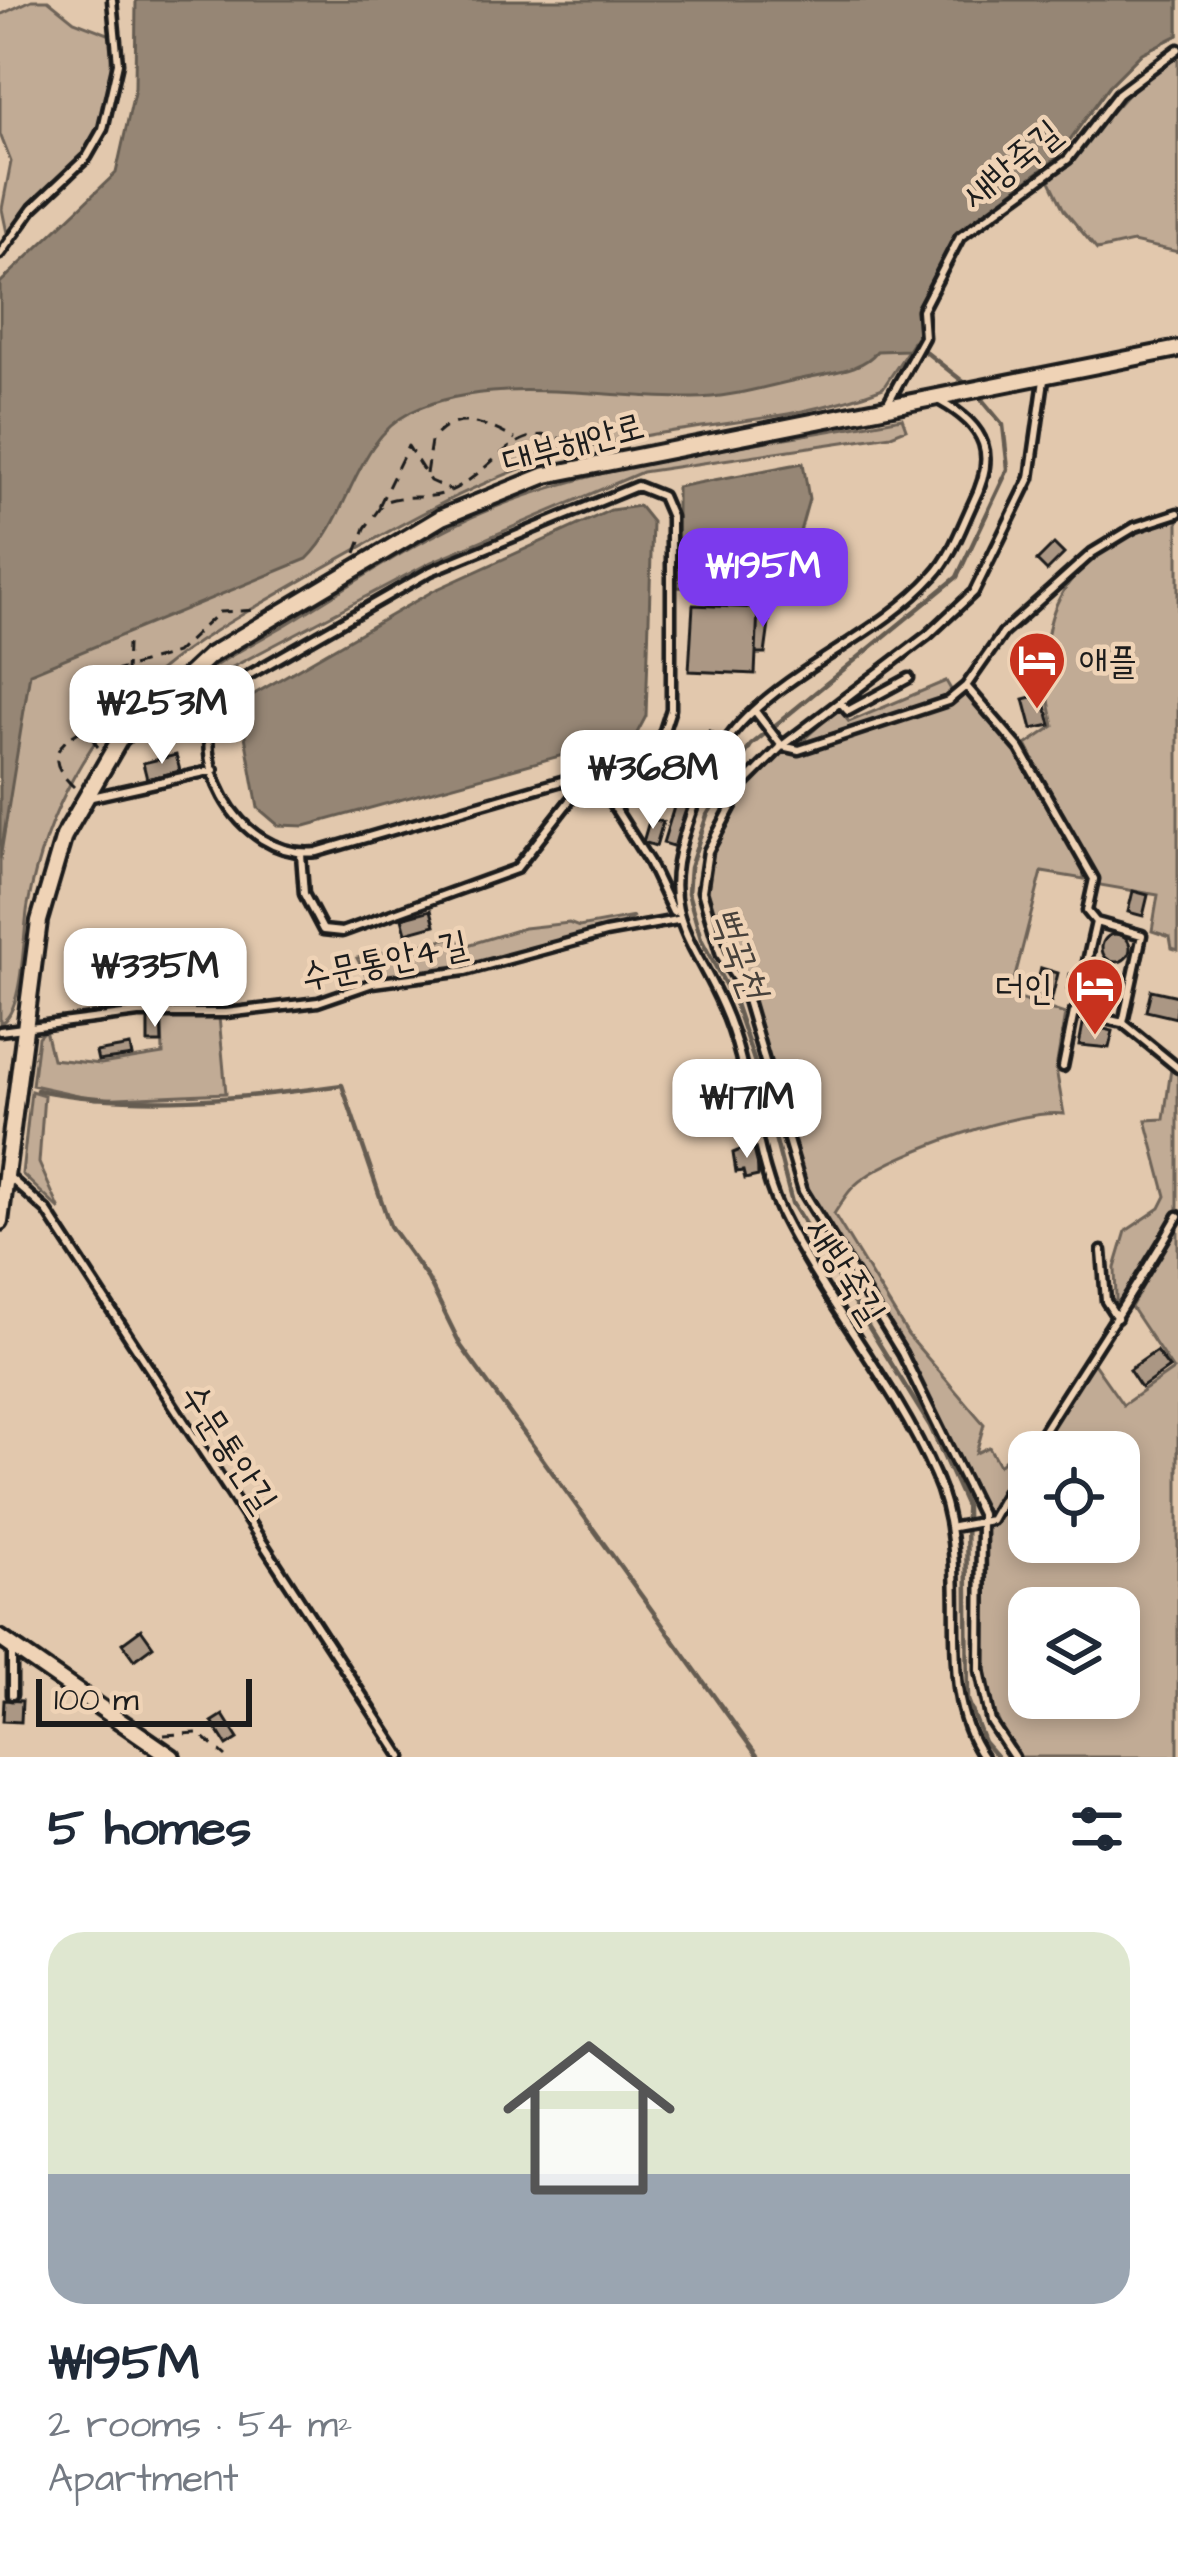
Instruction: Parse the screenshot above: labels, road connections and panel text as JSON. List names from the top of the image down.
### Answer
{
  "streets": {
    "street": ["대부해안로"],
    "lane": ["새방죽길", "수문통안4길", "수문통안길"]
  },
  "crossings": [
    ["새방죽길", "대부해안로"],
    ["새방죽길", "수문통안4길"],
    ["대부해안로", "수문통안4길"],
    ["대부해안로", "수문통안길"]
  ],
  "water": ["뻑꾹천"],
  "places": {
    "hotel": ["애플", "더인"]
  },
  "scale_bar": "100 m",
  "page": {
    "price": [
      "₩195M",
      "₩253M",
      "₩368M",
      "₩335M",
      "₩171M"
    ],
    "scale": "100 m",
    "heading": "5 homes",
    "list": [
      {
        "name": "₩195M",
        "note": "2 rooms · 54 m² · Apartment"
      }
    ]
  }
}
